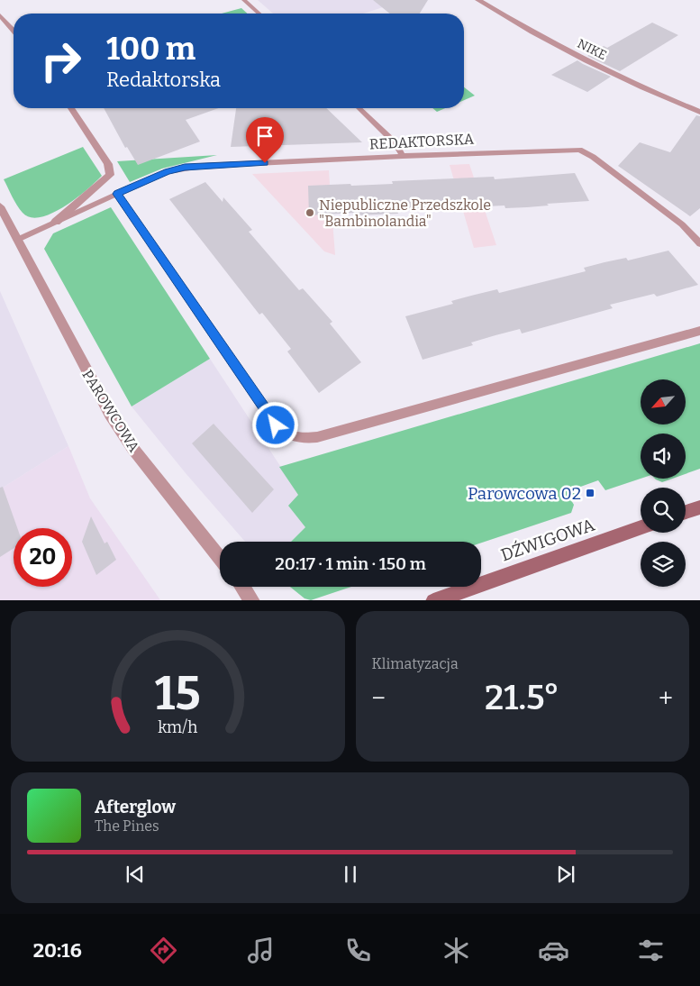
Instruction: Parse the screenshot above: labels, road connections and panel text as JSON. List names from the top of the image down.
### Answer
{
  "streets": {
    "main road": ["DŹWIGOWA"],
    "street": ["NIKE", "PAROWCOWA"],
    "lane": ["REDAKTORSKA"]
  },
  "places": {
    "other": ["Niepubliczne Przedszkole \"Bambinolandia\""],
    "transit": ["Parowcowa 02"]
  },
  "north": "bottom left",
  "page": {
    "turn": ["100 m", "Redaktorska"],
    "limit": "20",
    "trip": "20:17 · 1 min · 150 m",
    "tile": "Klimatyzacja",
    "heat": ["−", "21.5°", "+"],
    "song": ["Afterglow", "The Pines"],
    "tabs": "20:16",
    "gauge": ["15", "km/h"]
  }
}
